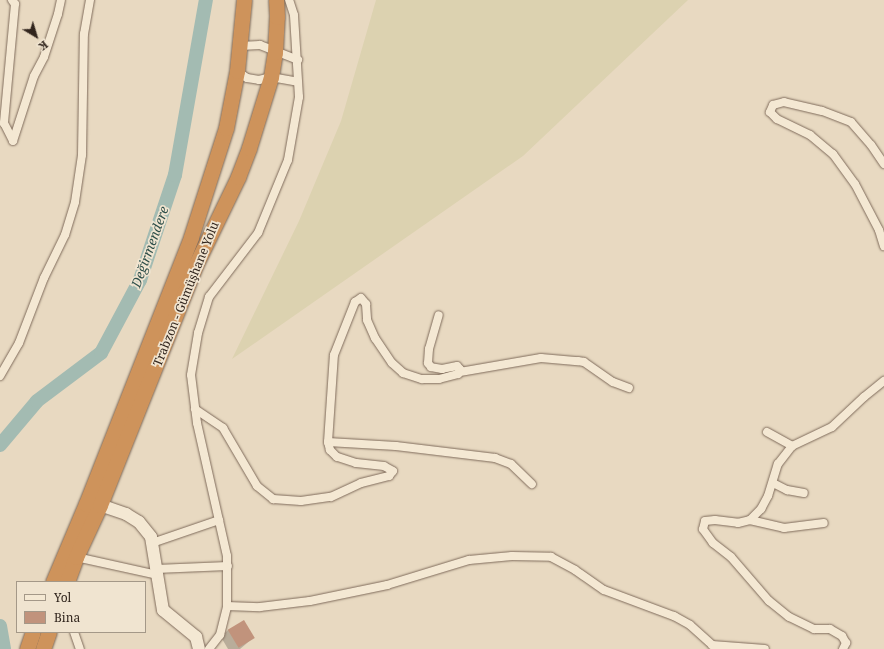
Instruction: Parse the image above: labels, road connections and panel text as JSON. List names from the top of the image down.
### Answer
{
  "streets": {
    "highway": ["Trabzon - Gümüşhane Yolu"]
  },
  "water": ["Değirmendere"],
  "legend": ["Yol", "Bina"],
  "north": "bottom right"
}
